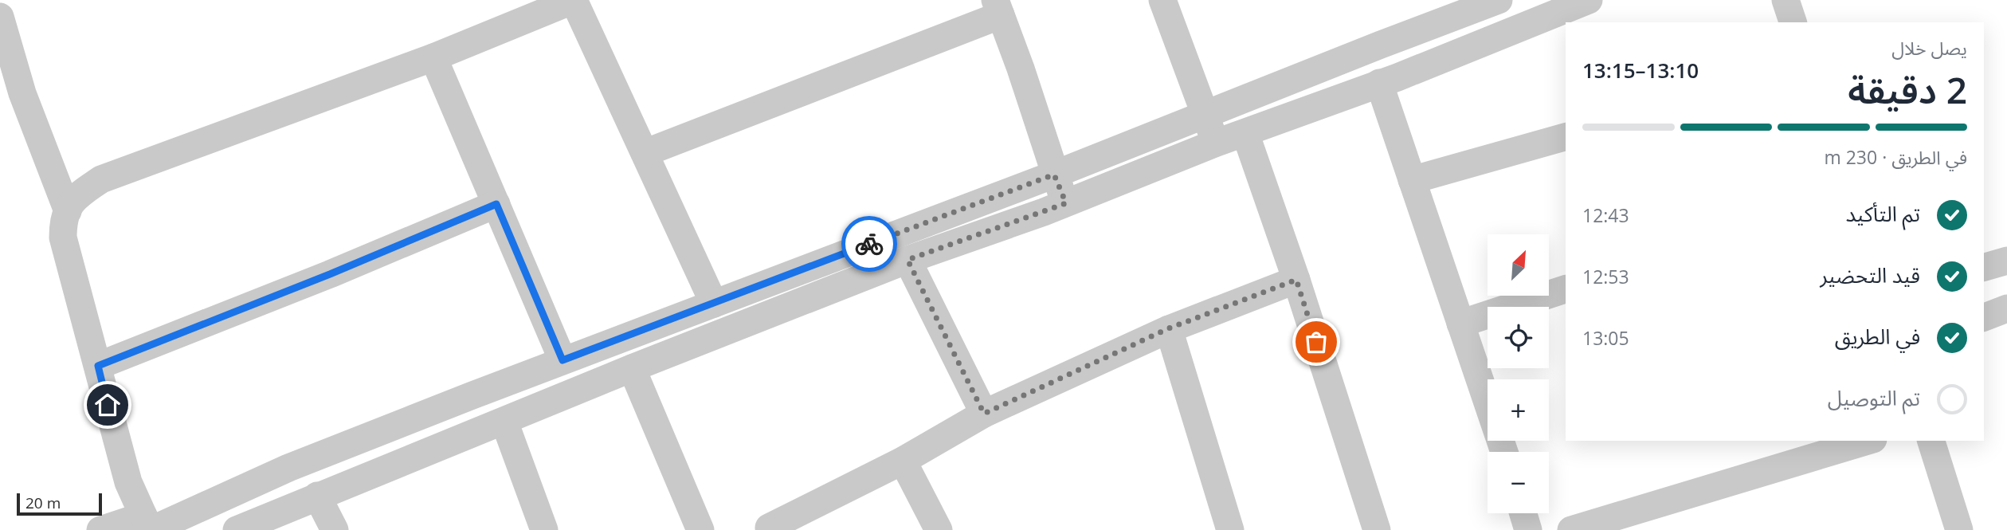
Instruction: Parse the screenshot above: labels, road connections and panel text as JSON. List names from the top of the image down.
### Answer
{
  "scale_bar": "20 m",
  "north": "top right",
  "page": {
    "heading": ["2 دقيقة", "يصل خلال", "13:10–13:15"],
    "bar": "في الطريق · 230 m",
    "list": [
      ["تم التأكيد", "12:43"],
      ["قيد التحضير", "12:53"],
      ["في الطريق", "13:05"],
      "تم التوصيل"
    ],
    "map_buttons": ["+", "−"],
    "scale": "20 m"
  }
}
